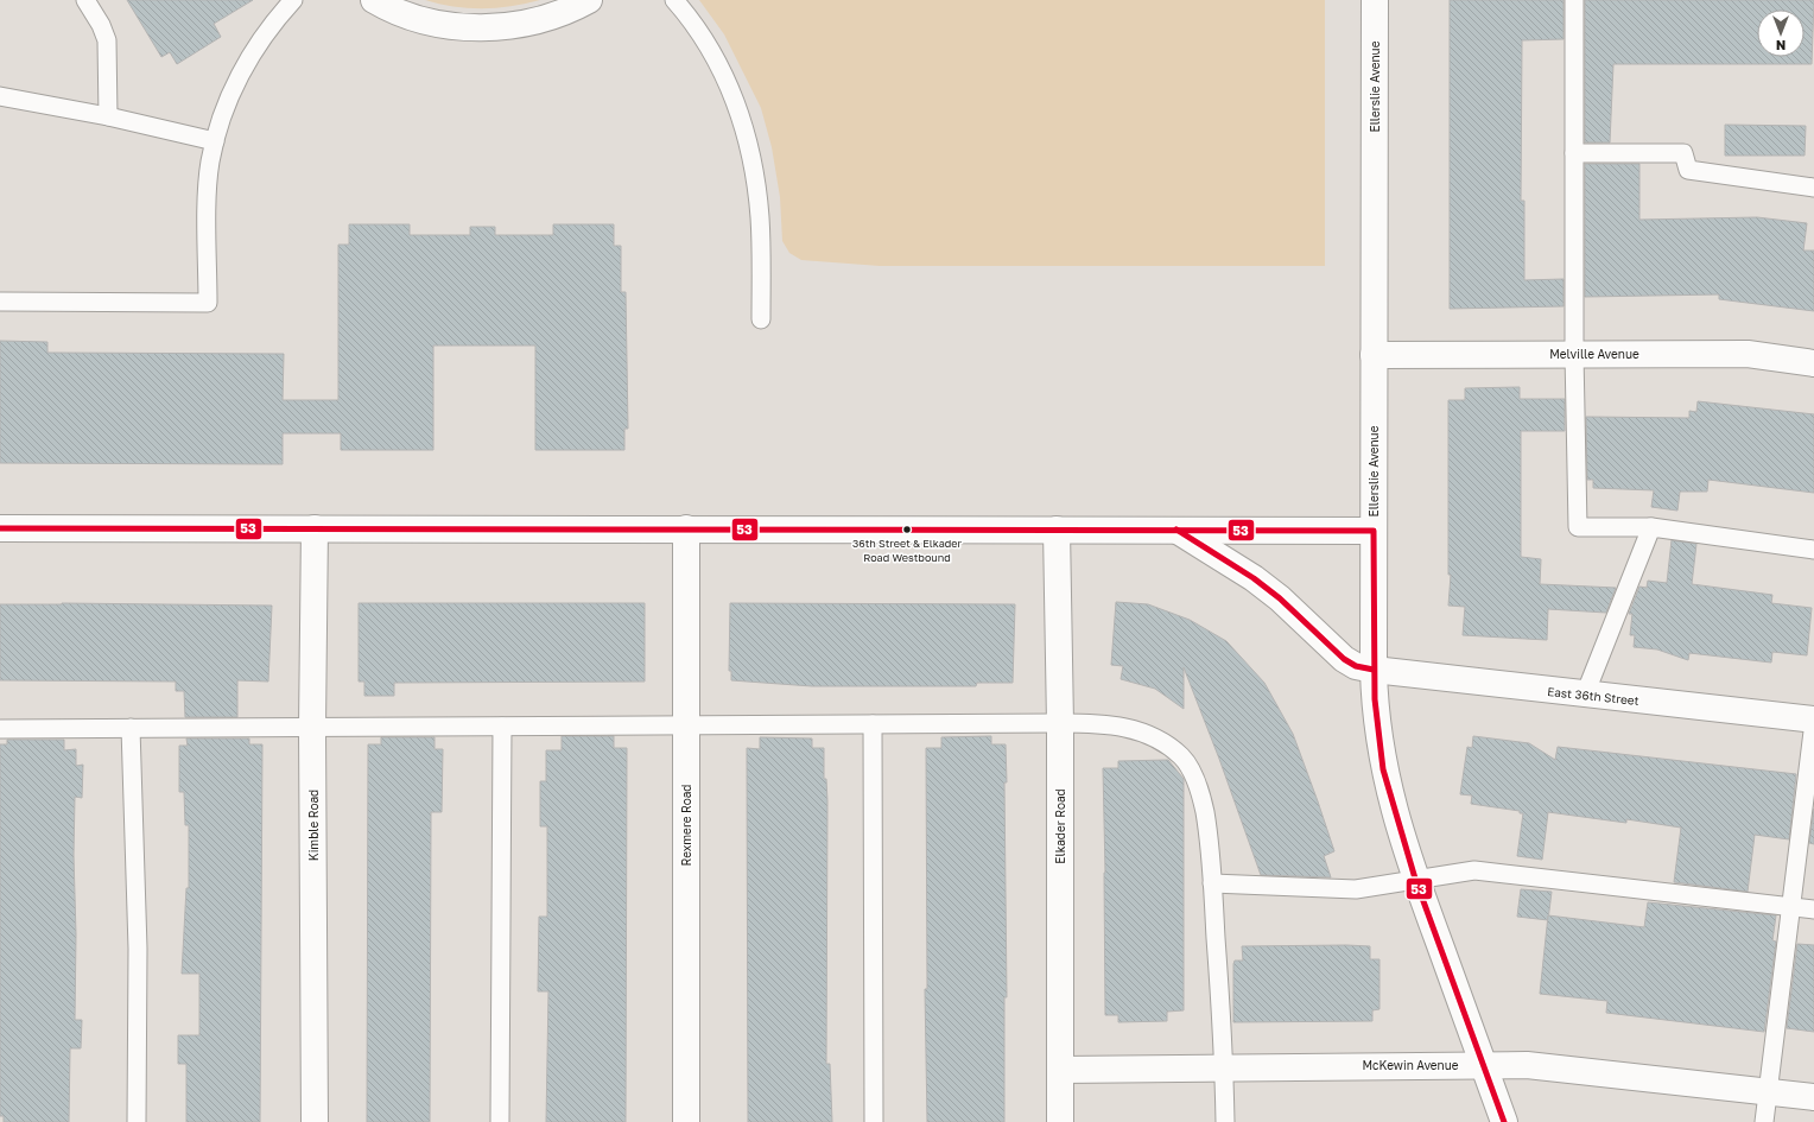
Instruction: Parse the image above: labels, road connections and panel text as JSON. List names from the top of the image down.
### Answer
{
  "streets": {
    "street": [
      "Ellerslie Avenue",
      "Melville Avenue",
      "East 36th Street",
      "Kimble Road",
      "Rexmere Road",
      "Elkader Road",
      "McKewin Avenue"
    ]
  },
  "crossings": [
    ["Ellerslie Avenue", "Melville Avenue"],
    ["Ellerslie Avenue", "East 36th Street"],
    ["Ellerslie Avenue", "McKewin Avenue"],
    ["Elkader Road", "McKewin Avenue"]
  ],
  "places": ["36th Street & Elkader Road Westbound"],
  "lines": ["transit line 53"],
  "north": "bottom"
}
